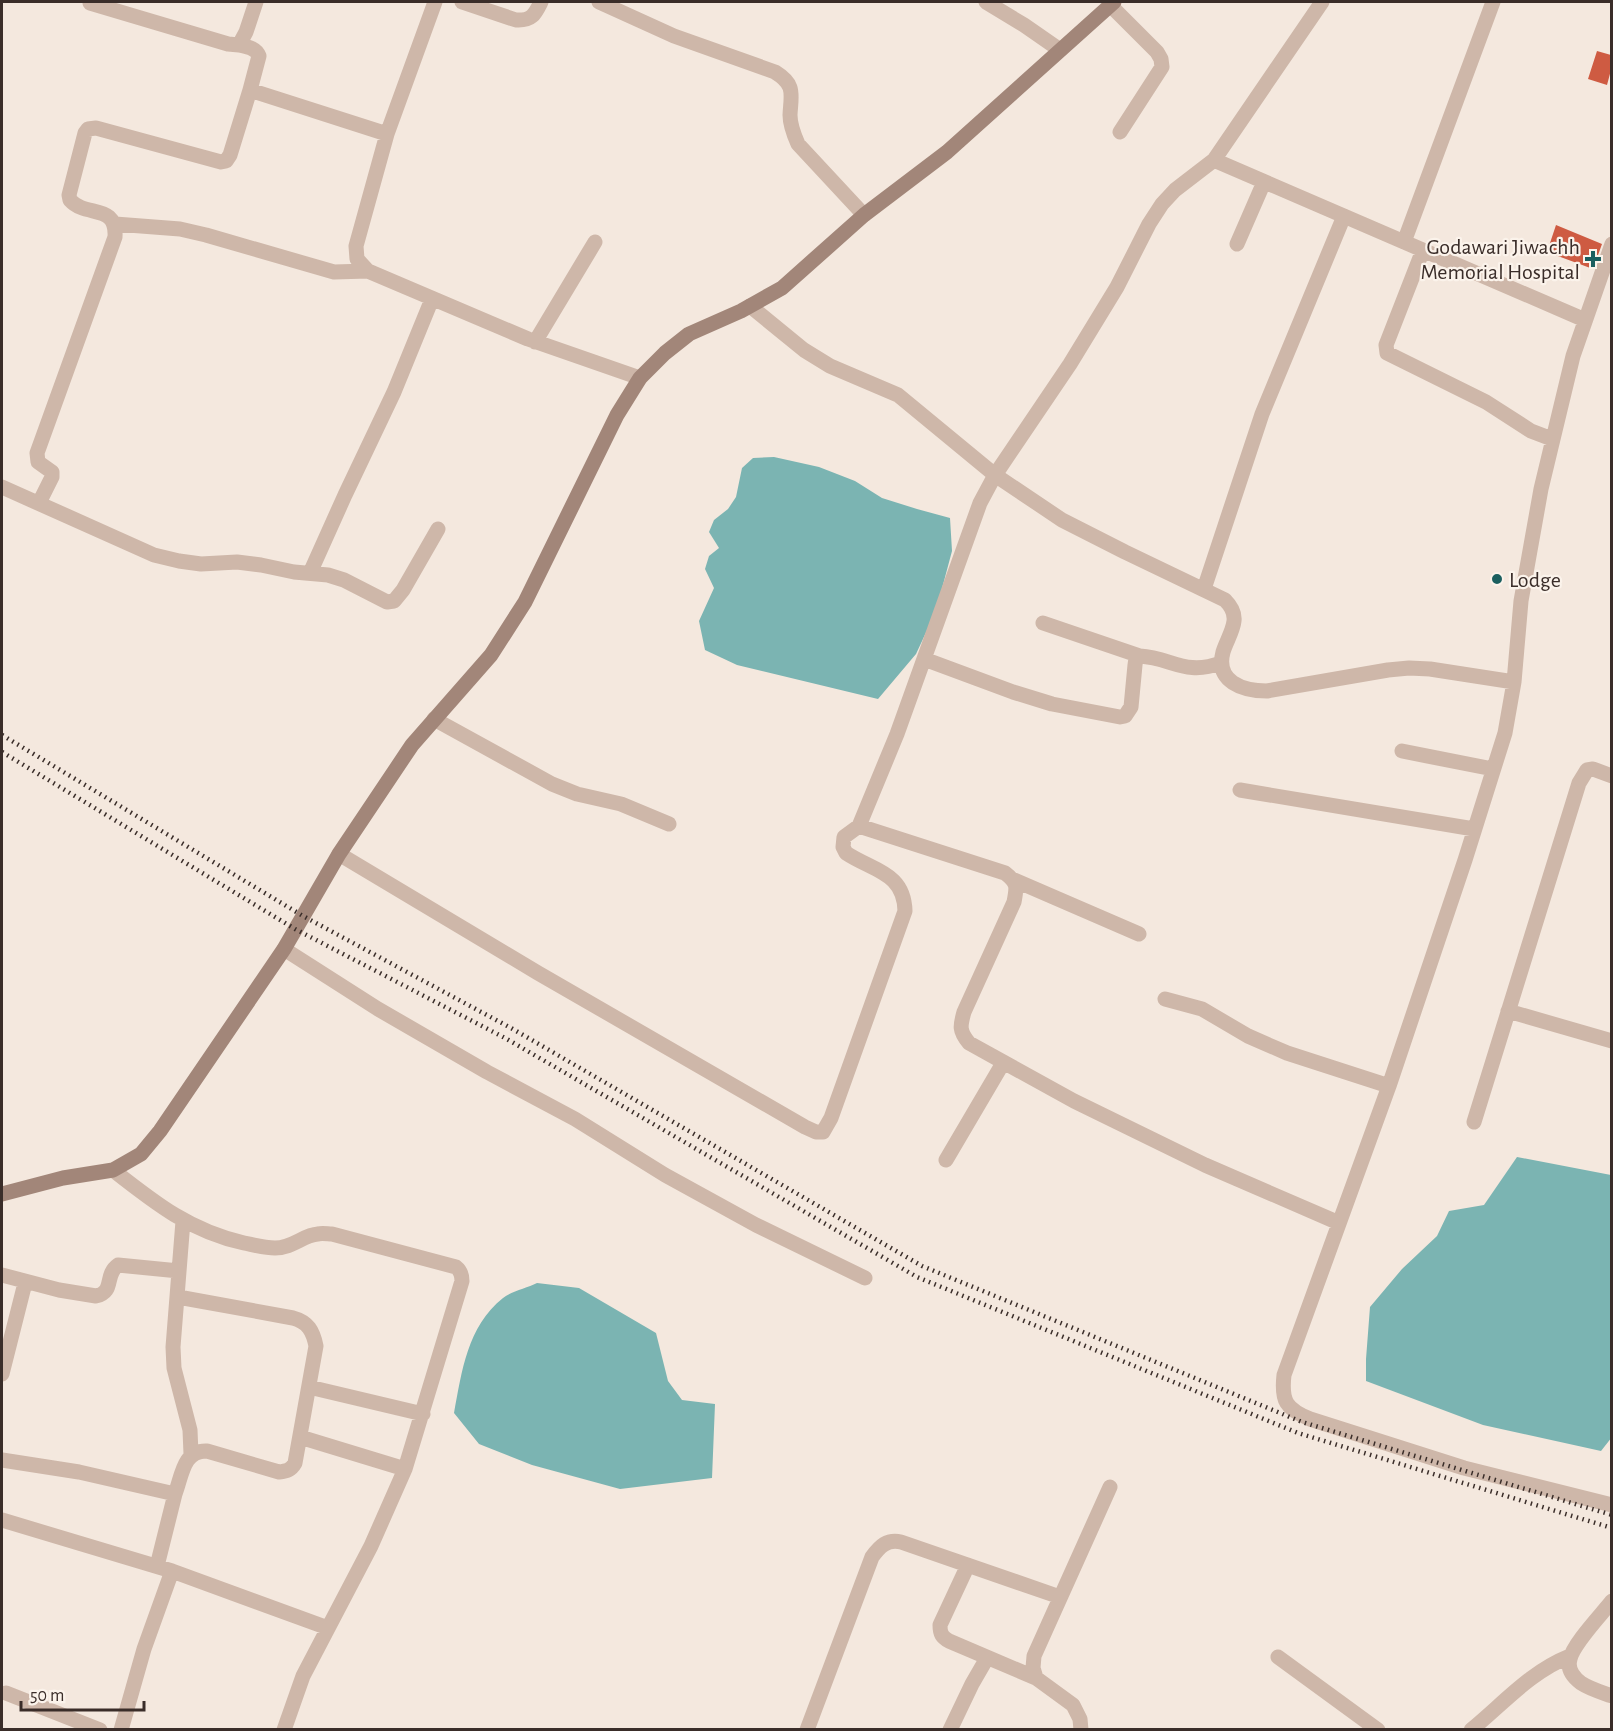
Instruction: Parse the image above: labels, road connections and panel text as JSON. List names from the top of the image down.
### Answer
{
  "places": {
    "health": ["Godawari Jiwachh Memorial Hospital"],
    "other": ["Lodge"]
  },
  "scale_bar": "50 m"
}
